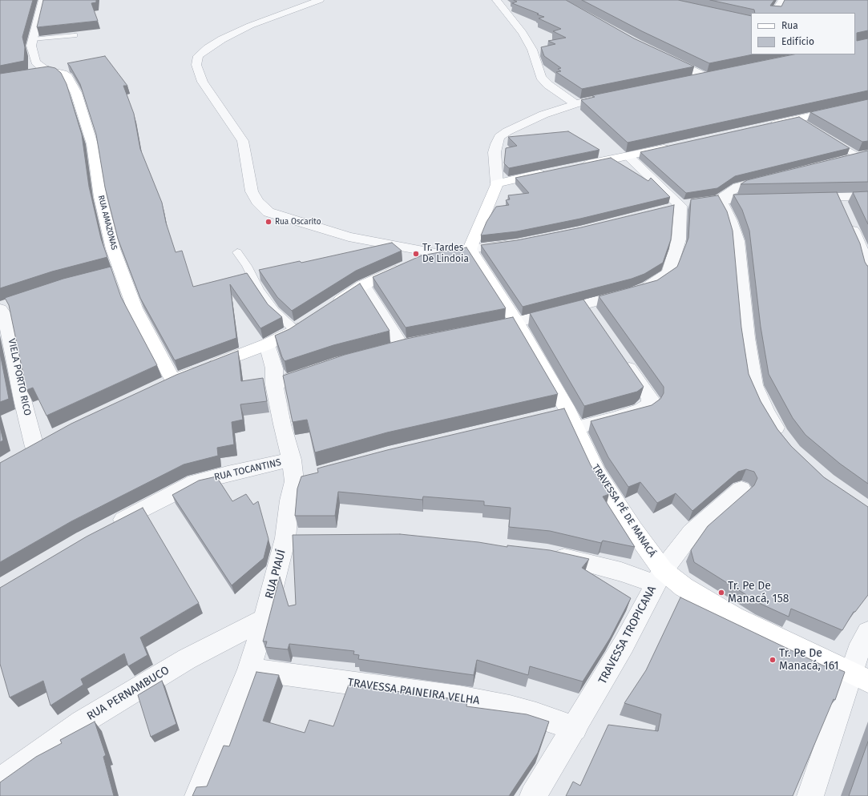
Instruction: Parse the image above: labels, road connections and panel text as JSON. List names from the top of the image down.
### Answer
{
  "streets": {
    "street": [
      "RUA AMAZONAS",
      "VIELA PORTO RICO",
      "RUA TOCANTINS",
      "TRAVESSA PÉ DE MANACÁ",
      "RUA PIAUÍ",
      "TRAVESSA TROPICANA",
      "TRAVESSA PAINEIRA VELHA",
      "RUA PERNAMBUCO"
    ]
  },
  "crossings": [
    ["RUA TOCANTINS", "RUA PIAUÍ"],
    ["TRAVESSA PÉ DE MANACÁ", "TRAVESSA TROPICANA"],
    ["RUA PIAUÍ", "TRAVESSA PAINEIRA VELHA"],
    ["RUA PIAUÍ", "RUA PERNAMBUCO"],
    ["TRAVESSA TROPICANA", "TRAVESSA PAINEIRA VELHA"]
  ],
  "places": [
    "Rua Oscarito",
    "Tr. Tardes De Lindoia",
    "Tr. Pe De Manacá, 158",
    "Tr. Pe De Manacá, 161"
  ],
  "legend": ["Rua", "Edifício"]
}
